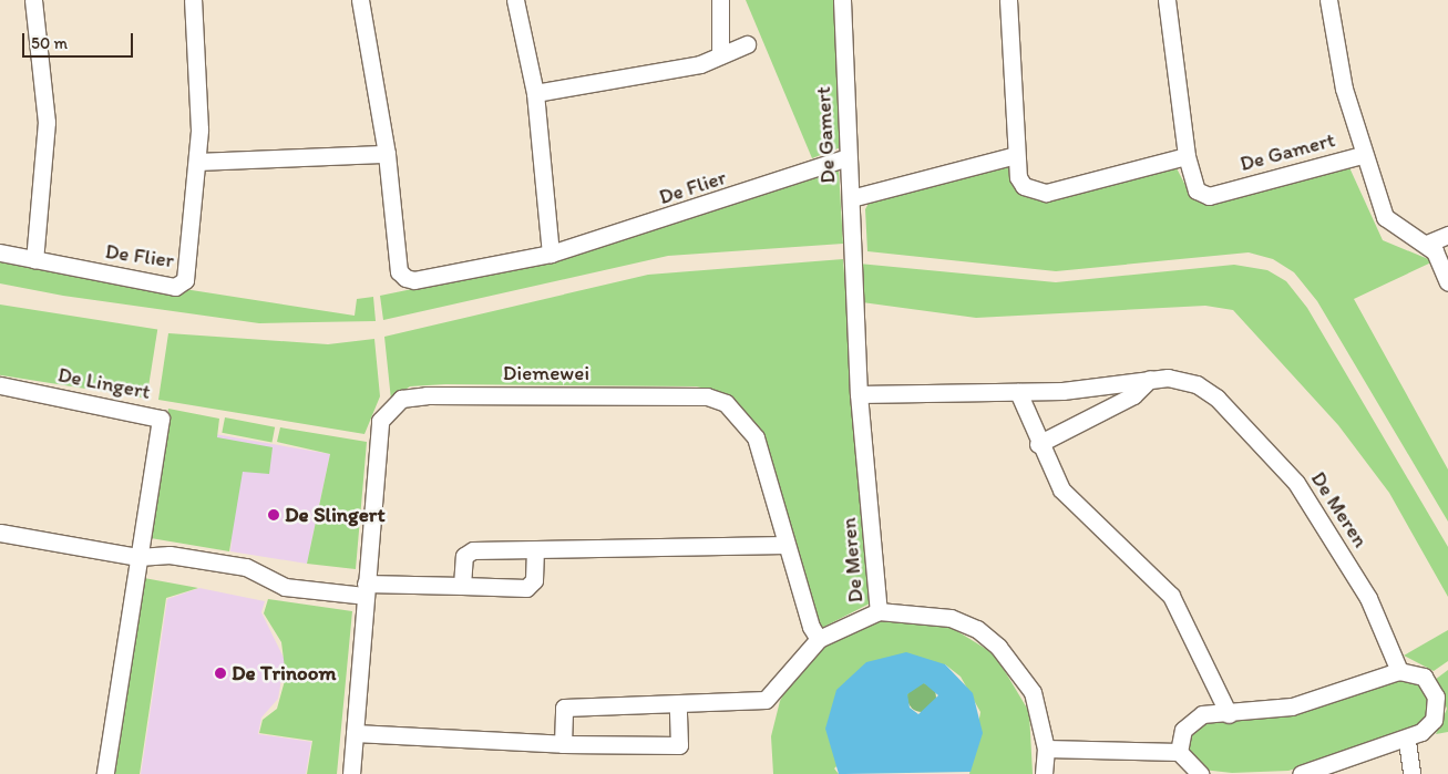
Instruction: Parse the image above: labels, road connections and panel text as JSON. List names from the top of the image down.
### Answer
{
  "streets": {
    "street": [
      "De Gamert",
      "De Flier",
      "Diemewei",
      "De Lingert",
      "De Meren"
    ]
  },
  "crossings": [
    ["De Gamert", "De Flier"],
    ["De Gamert", "De Meren"]
  ],
  "places": ["De Slingert", "De Trinoom"],
  "scale_bar": "50 m"
}
